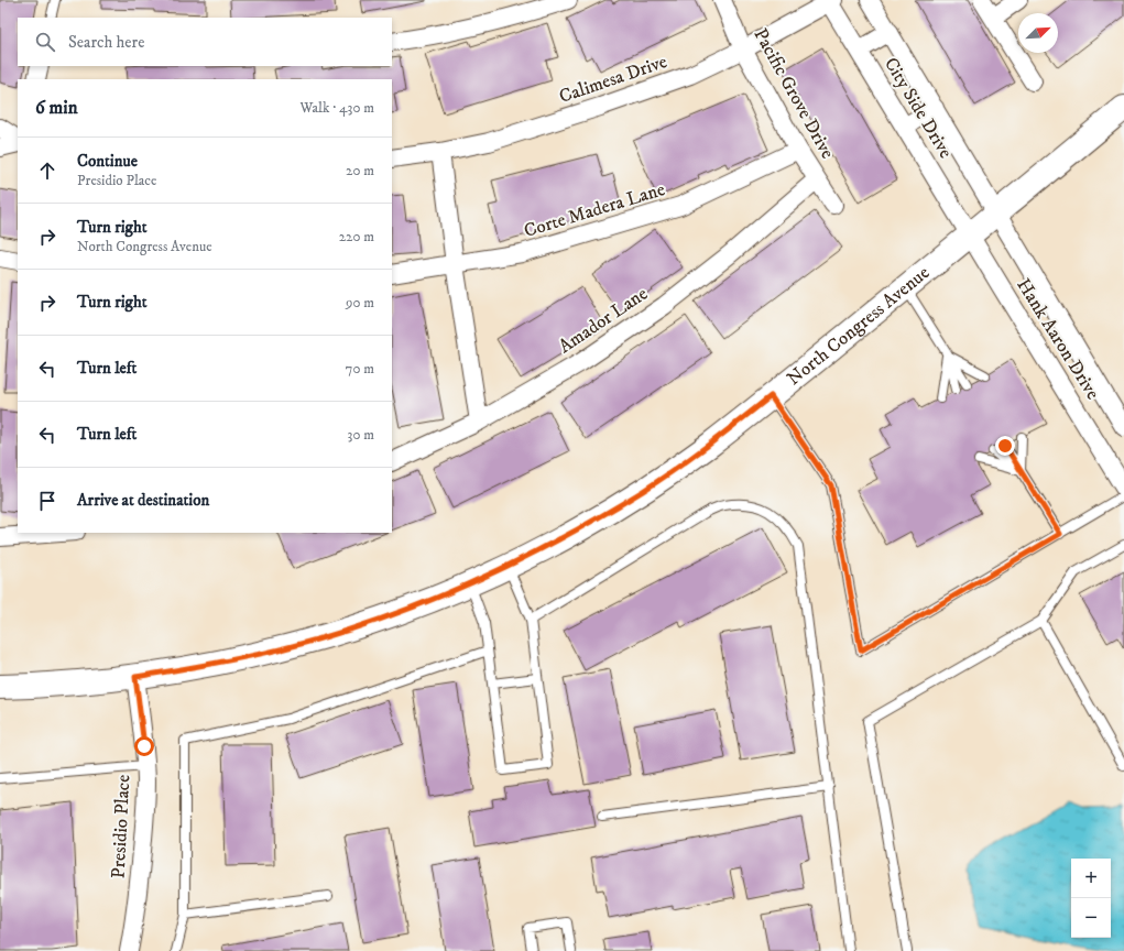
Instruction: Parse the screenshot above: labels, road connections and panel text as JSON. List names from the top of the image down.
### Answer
{
  "streets": {
    "street": [
      "Calimesa Drive",
      "Pacific Grove Drive",
      "City Side Drive",
      "Corte Madera Lane",
      "Amador Lane",
      "North Congress Avenue",
      "Hank Aaron Drive",
      "Presidio Place"
    ]
  },
  "crossings": [
    ["Calimesa Drive", "Pacific Grove Drive"],
    ["Calimesa Drive", "City Side Drive"],
    ["Pacific Grove Drive", "Corte Madera Lane"],
    ["Pacific Grove Drive", "Amador Lane"],
    ["City Side Drive", "North Congress Avenue"],
    ["City Side Drive", "Hank Aaron Drive"],
    ["North Congress Avenue", "Hank Aaron Drive"],
    ["North Congress Avenue", "Presidio Place"]
  ],
  "north": "top right",
  "page": {
    "search": "Search here",
    "heading": ["6 min", "Walk · 430 m"],
    "list": [
      ["Continue", "Presidio Place", "20 m"],
      ["Turn right", "North Congress Avenue", "220 m"],
      ["Turn right", "90 m"],
      ["Turn left", "70 m"],
      ["Turn left", "30 m"],
      "Arrive at destination"
    ],
    "map_buttons": ["+", "−"]
  }
}
